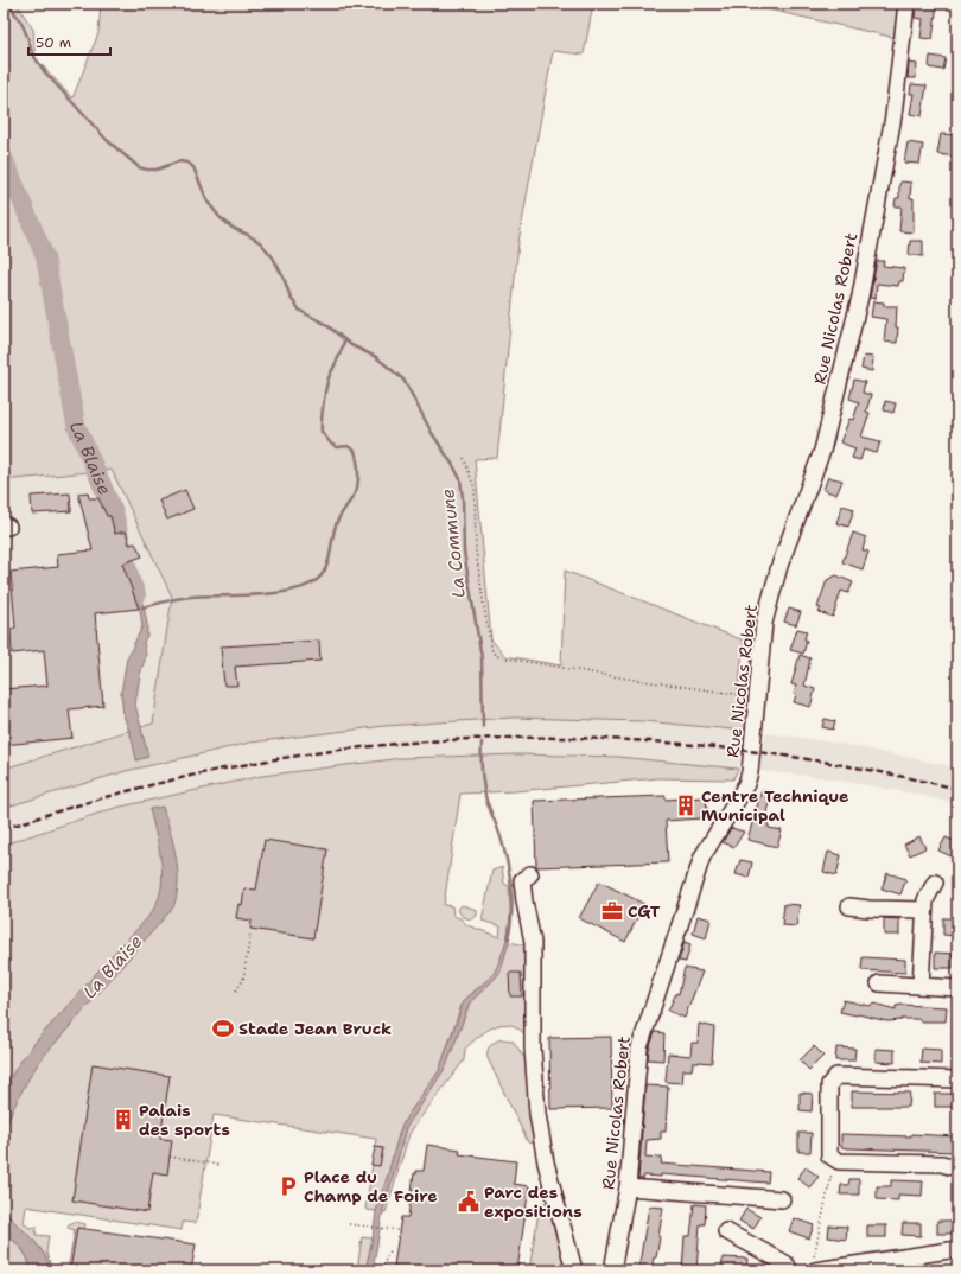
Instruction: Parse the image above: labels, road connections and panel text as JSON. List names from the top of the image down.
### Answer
{
  "streets": {
    "street": ["Rue Nicolas Robert"]
  },
  "water": ["La Blaise", "La Commune"],
  "places": {
    "building": ["Centre Technique Municipal", "Palais des sports"],
    "office": ["CGT"],
    "sports": ["Stade Jean Bruck"],
    "parking": ["Place du Champ de Foire"],
    "public building": ["Parc des expositions"]
  },
  "scale_bar": "50 m"
}
